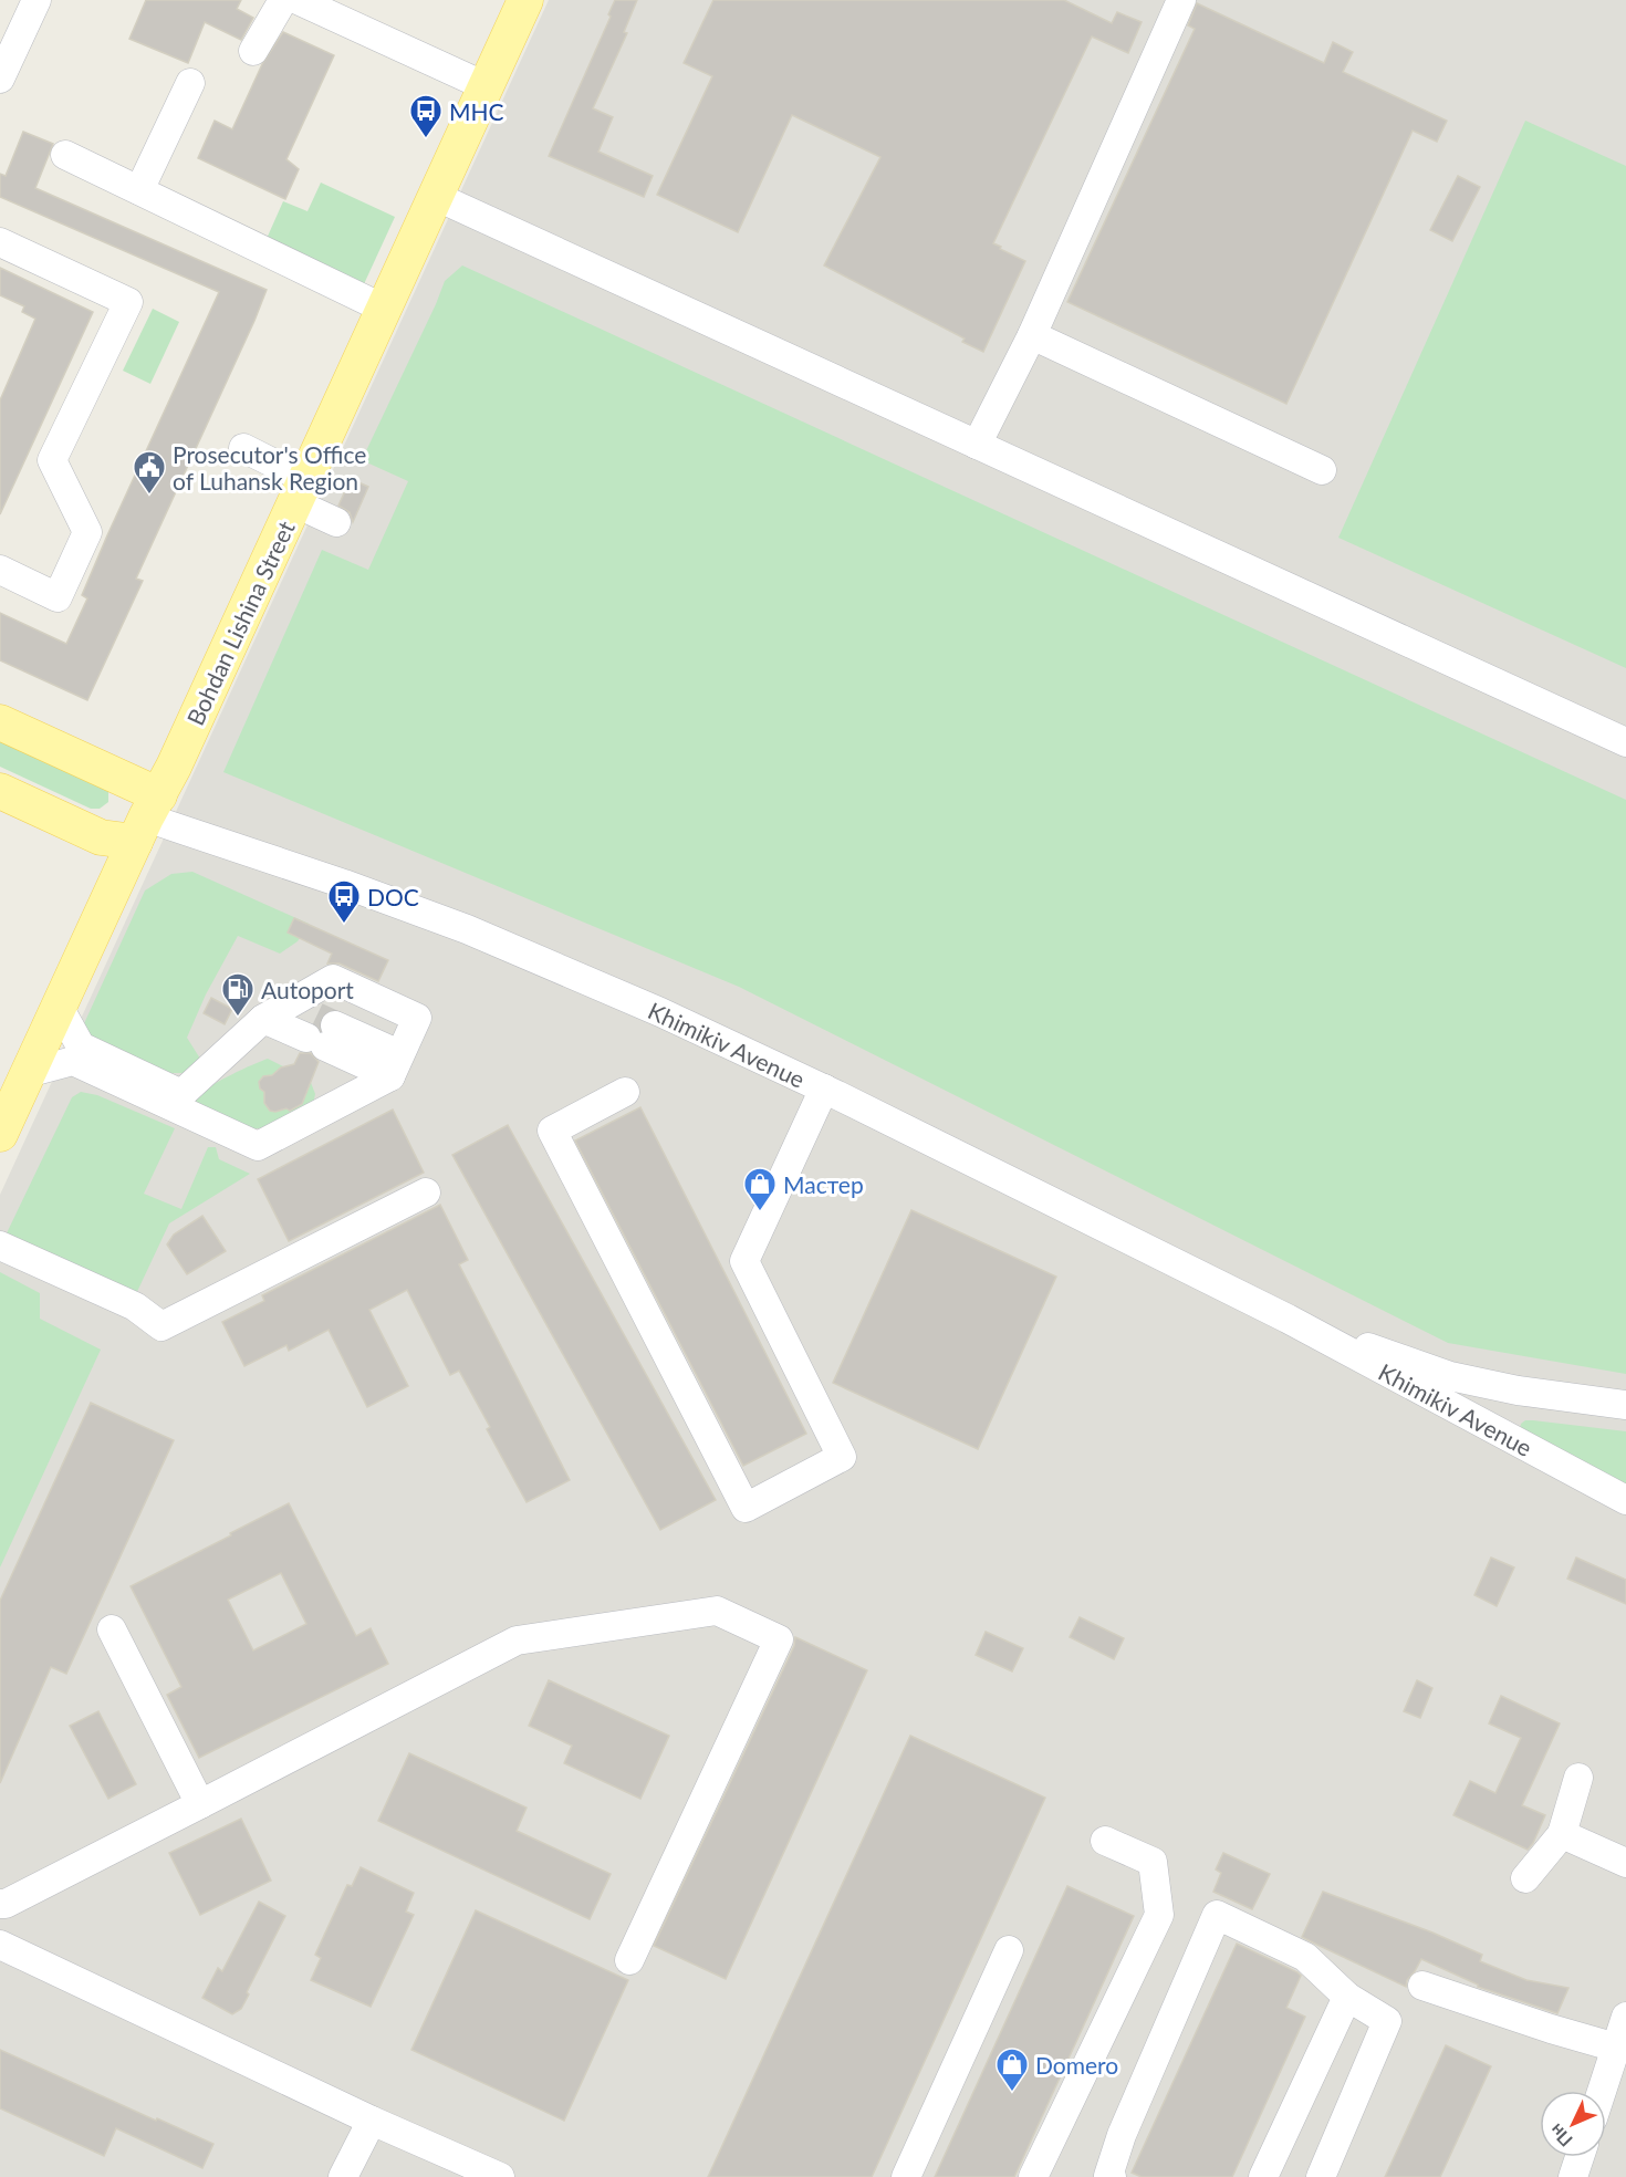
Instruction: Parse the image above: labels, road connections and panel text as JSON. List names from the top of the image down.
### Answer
{
  "streets": {
    "main road": ["Bohdan Lishina Street", "Khimikiv Avenue"]
  },
  "crossings": [
    ["Bohdan Lishina Street", "Khimikiv Avenue"]
  ],
  "places": {
    "bus stop": ["МНС", "DOC"],
    "public building": ["Prosecutor's Office of Luhansk Region"],
    "fuel station": ["Autoport"],
    "shop": ["Мастер", "Domero"]
  },
  "north": "bottom left"
}
